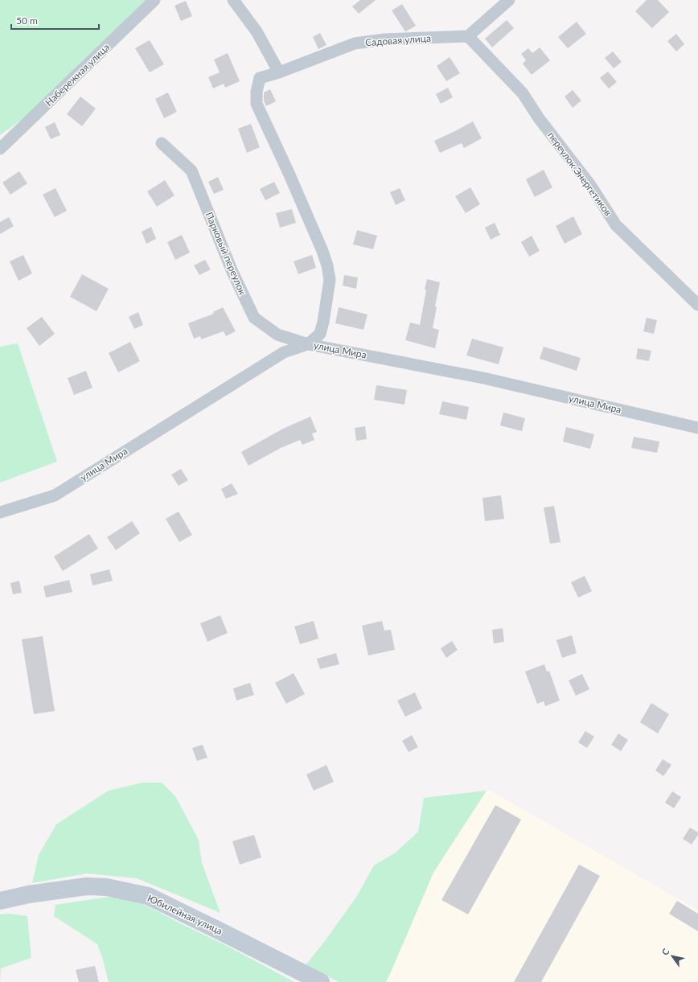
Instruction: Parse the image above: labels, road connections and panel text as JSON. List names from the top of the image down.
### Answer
{
  "streets": {
    "street": [
      "Садовая улица",
      "Набережная улица",
      "переулок Энергетиков",
      "Парковый переулок",
      "улица Мира",
      "Юбилейная улица"
    ]
  },
  "crossings": [
    ["Садовая улица", "переулок Энергетиков"],
    ["Садовая улица", "Парковый переулок"],
    ["Садовая улица", "улица Мира"],
    ["Парковый переулок", "улица Мира"]
  ],
  "scale_bar": "50 m",
  "north": "top left"
}
